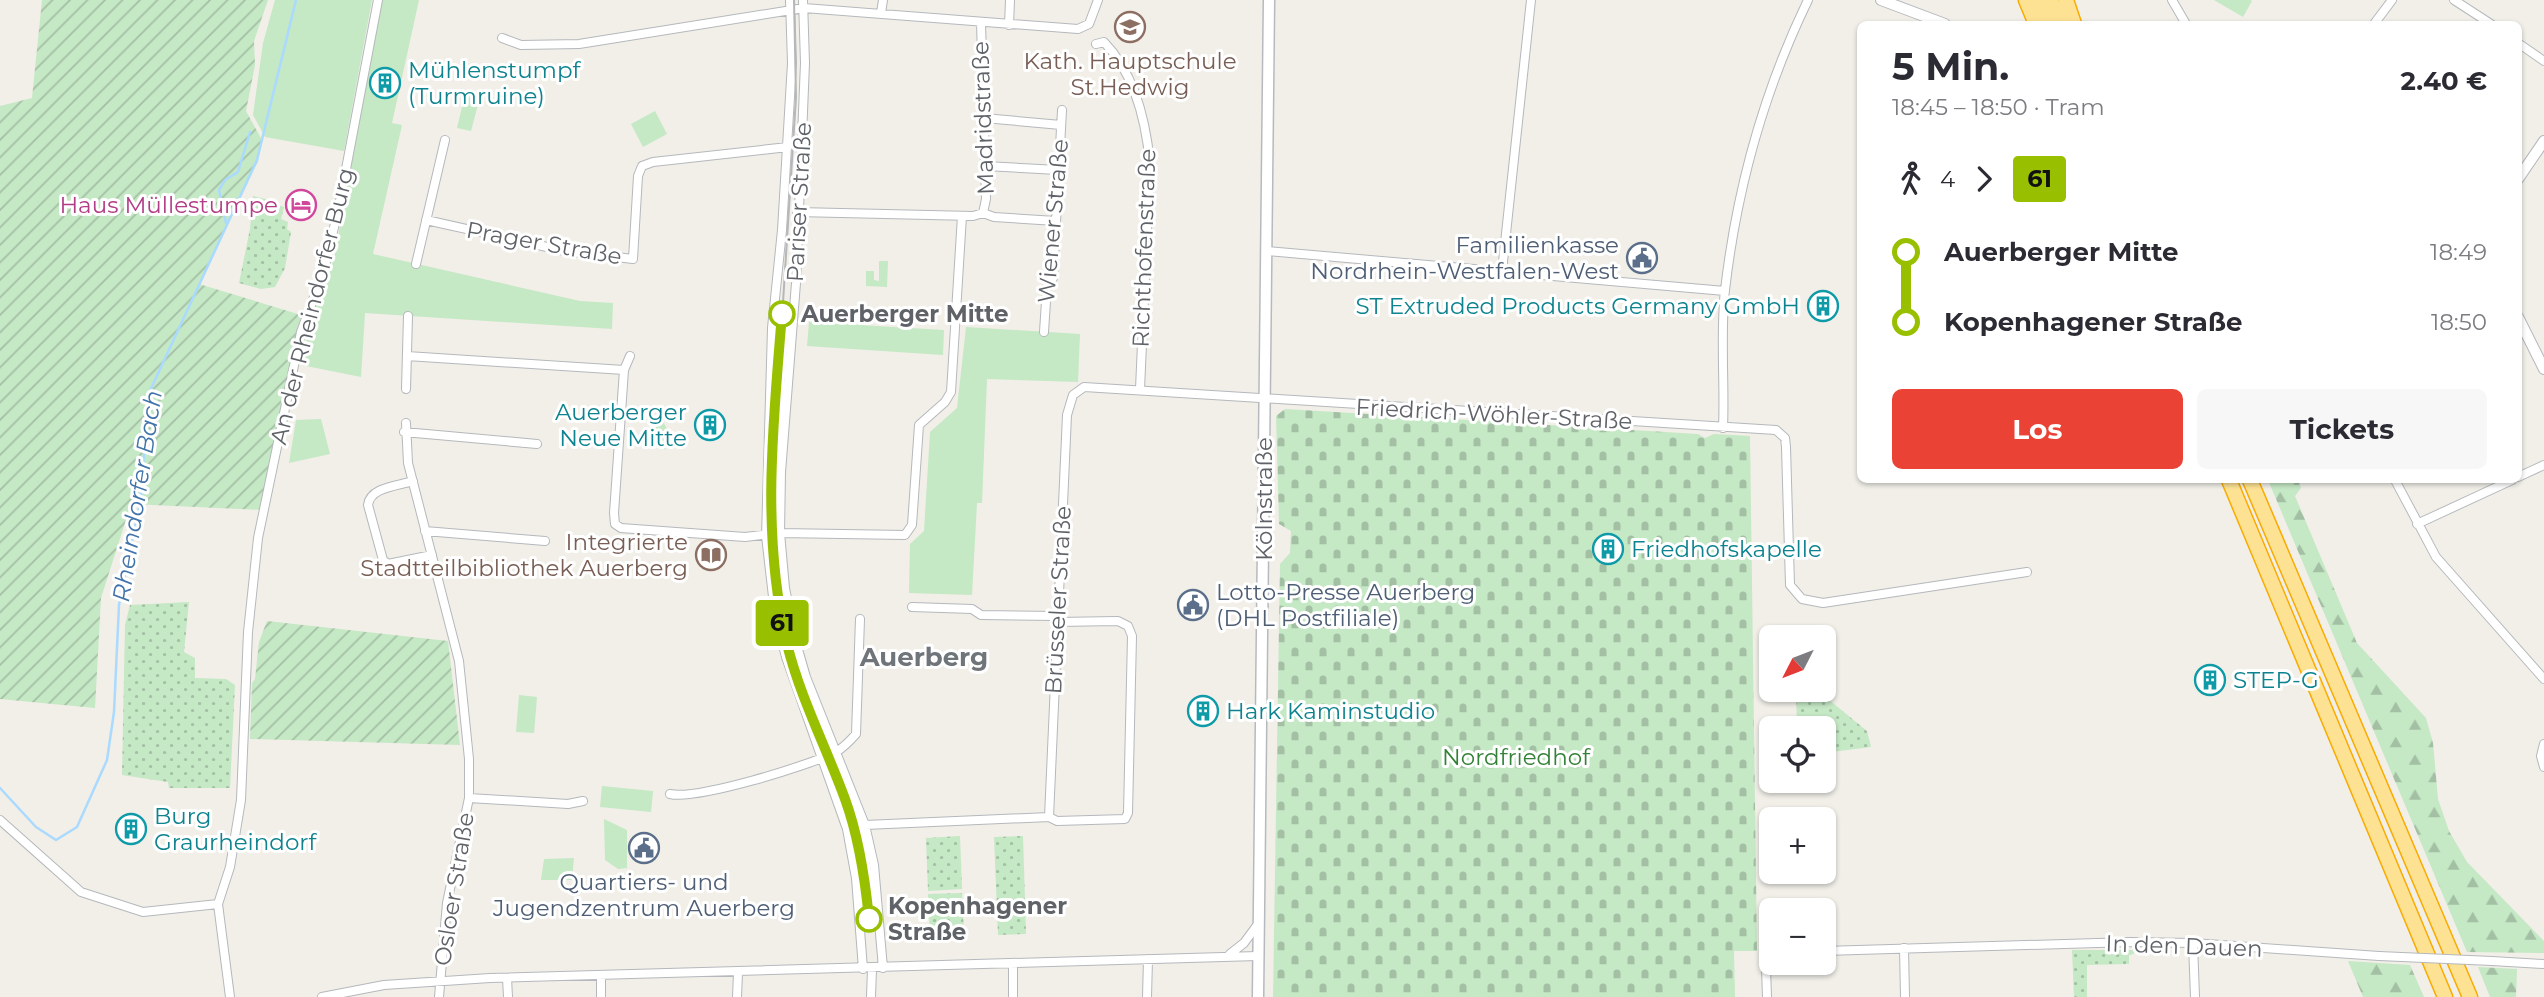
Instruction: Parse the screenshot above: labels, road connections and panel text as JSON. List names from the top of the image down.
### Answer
{
  "streets": {
    "main road": ["Kölnstraße"],
    "street": [
      "Madridstraße",
      "Pariser Straße",
      "Wiener Straße",
      "Prager Straße",
      "Richthofenstraße",
      "An der Rheindorfer Burg",
      "Friedrich-Wöhler-Straße",
      "Brüsseler Straße",
      "Osloer Straße",
      "In den Dauen"
    ]
  },
  "crossings": [
    ["Pariser Straße", "Prager Straße"],
    ["Richthofenstraße", "Brüsseler Straße"],
    ["Friedrich-Wöhler-Straße", "Kölnstraße"],
    ["Friedrich-Wöhler-Straße", "Brüsseler Straße"],
    ["Kölnstraße", "Brüsseler Straße"]
  ],
  "districts": ["Auerberg"],
  "water": ["Rheindorfer Bach"],
  "parks": ["Nordfriedhof"],
  "places": {
    "school or university": ["Kath. Hauptschule St.Hedwig"],
    "building": [
      "Mühlenstumpf (Turmruine)",
      "ST Extruded Products Germany GmbH",
      "Auerberger Neue Mitte",
      "Friedhofskapelle",
      "STEP-G",
      "Hark Kaminstudio",
      "Burg Graurheindorf"
    ],
    "hotel": ["Haus Müllestumpe"],
    "public building": ["Familienkasse Nordrhein-Westfalen-West", "Lotto-Presse Auerberg (DHL Postfiliale)", "Quartiers- und Jugendzentrum Auerberg"],
    "other": ["Auerberger Mitte", "Kopenhagener Straße"],
    "library": ["Integrierte Stadtteilbibliothek Auerberg"]
  },
  "lines": ["tram line 61"],
  "north": "bottom left",
  "page": {
    "on_map": "61",
    "heading": ["5 Min.", "18:45 – 18:50 · Tram", "2.40 €"],
    "legs": ["4", "61"],
    "list": [
      {
        "name": "Auerberger Mitte",
        "value": "18:49"
      },
      {
        "name": "Kopenhagener Straße",
        "value": "18:50"
      }
    ],
    "buttons": ["Los", "Tickets"],
    "map_buttons": ["+", "−"]
  }
}
